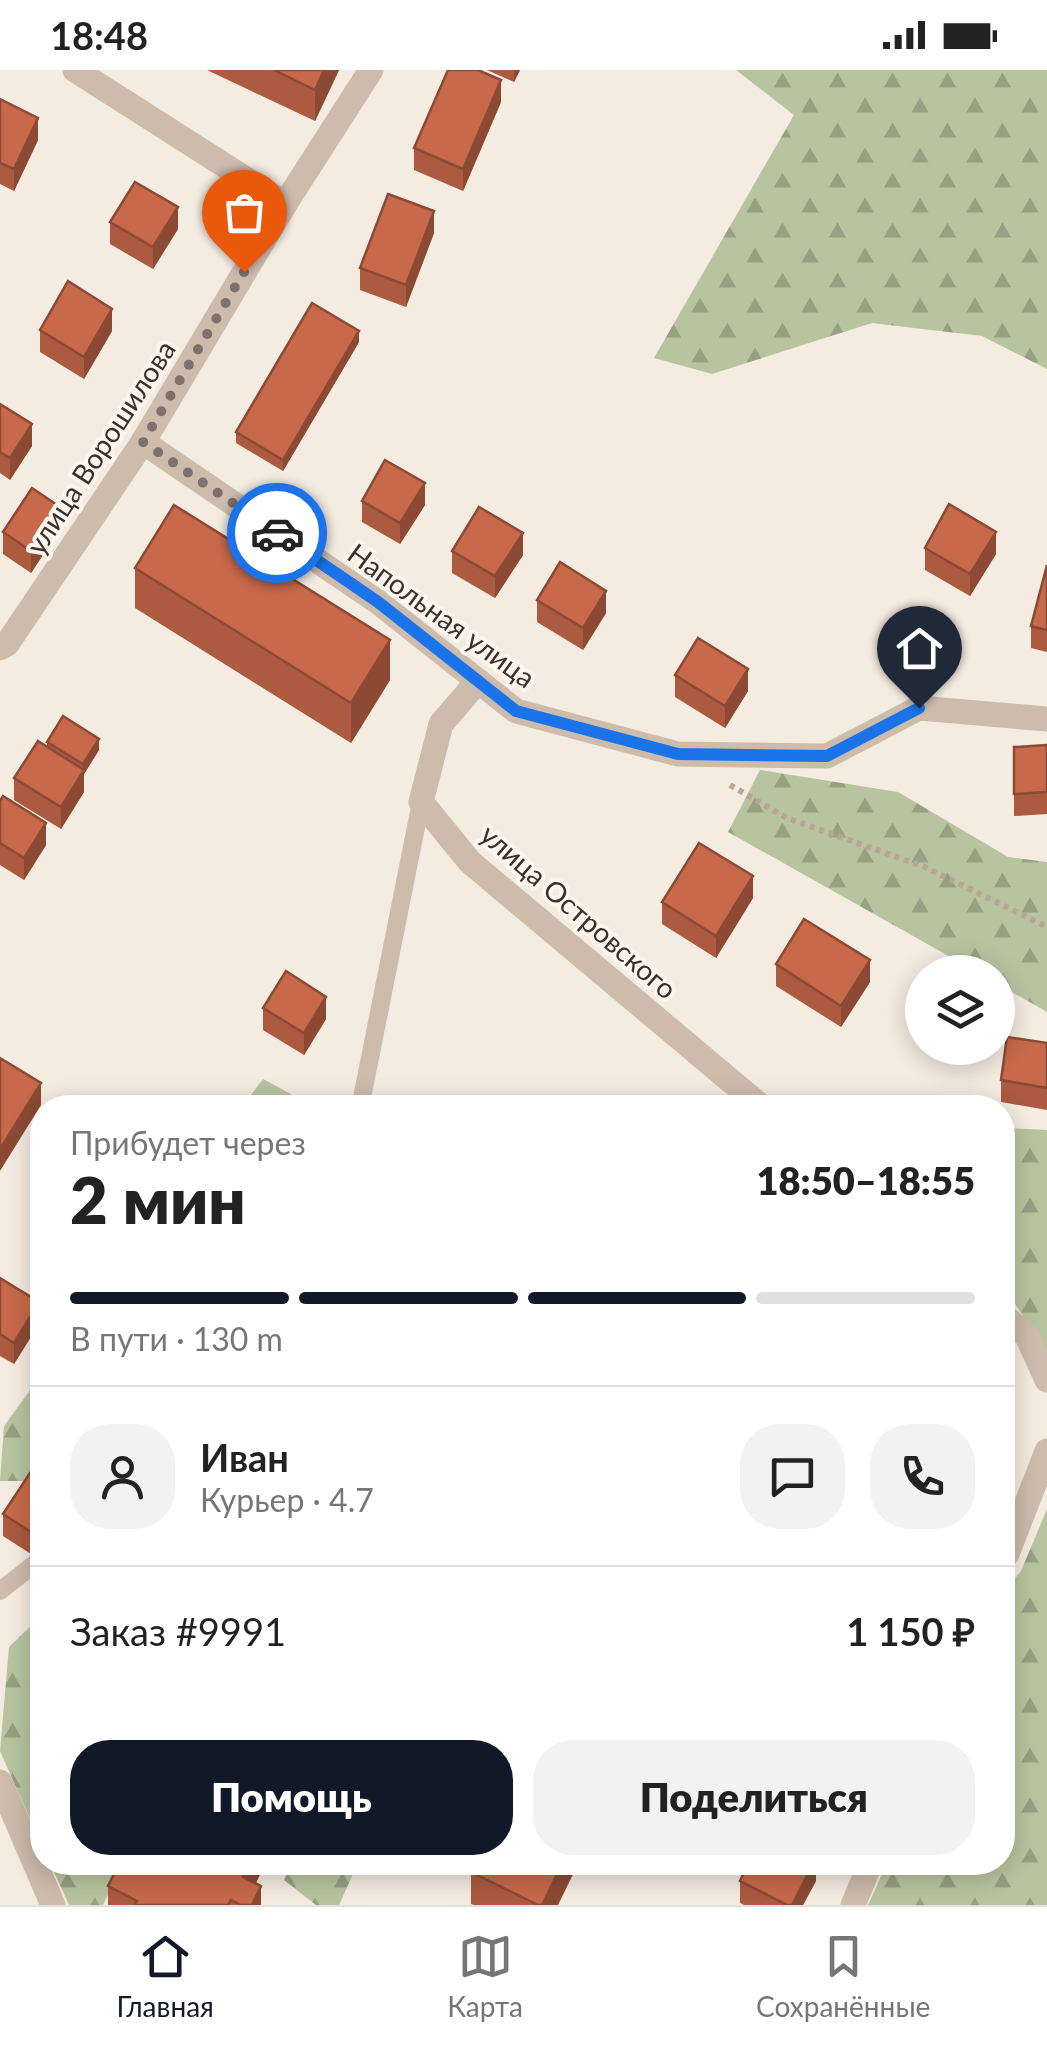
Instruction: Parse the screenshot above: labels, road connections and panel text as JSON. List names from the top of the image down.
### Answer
{
  "streets": {
    "street": ["улица Ворошилова", "Напольная улица", "улица Островского"]
  },
  "crossings": [
    ["улица Ворошилова", "Напольная улица"]
  ],
  "page": {
    "status": "18:48",
    "heading": ["2 мин", "Прибудет через", "18:50–18:55"],
    "panel": [
      "Иван",
      "Курьер · 4.7",
      "Заказ #9991",
      "1 150 ₽"
    ],
    "bar": "В пути · 130 m",
    "buttons": ["Помощь", "Поделиться"],
    "tabs": ["Главная", "Карта", "Сохранённые"]
  }
}
